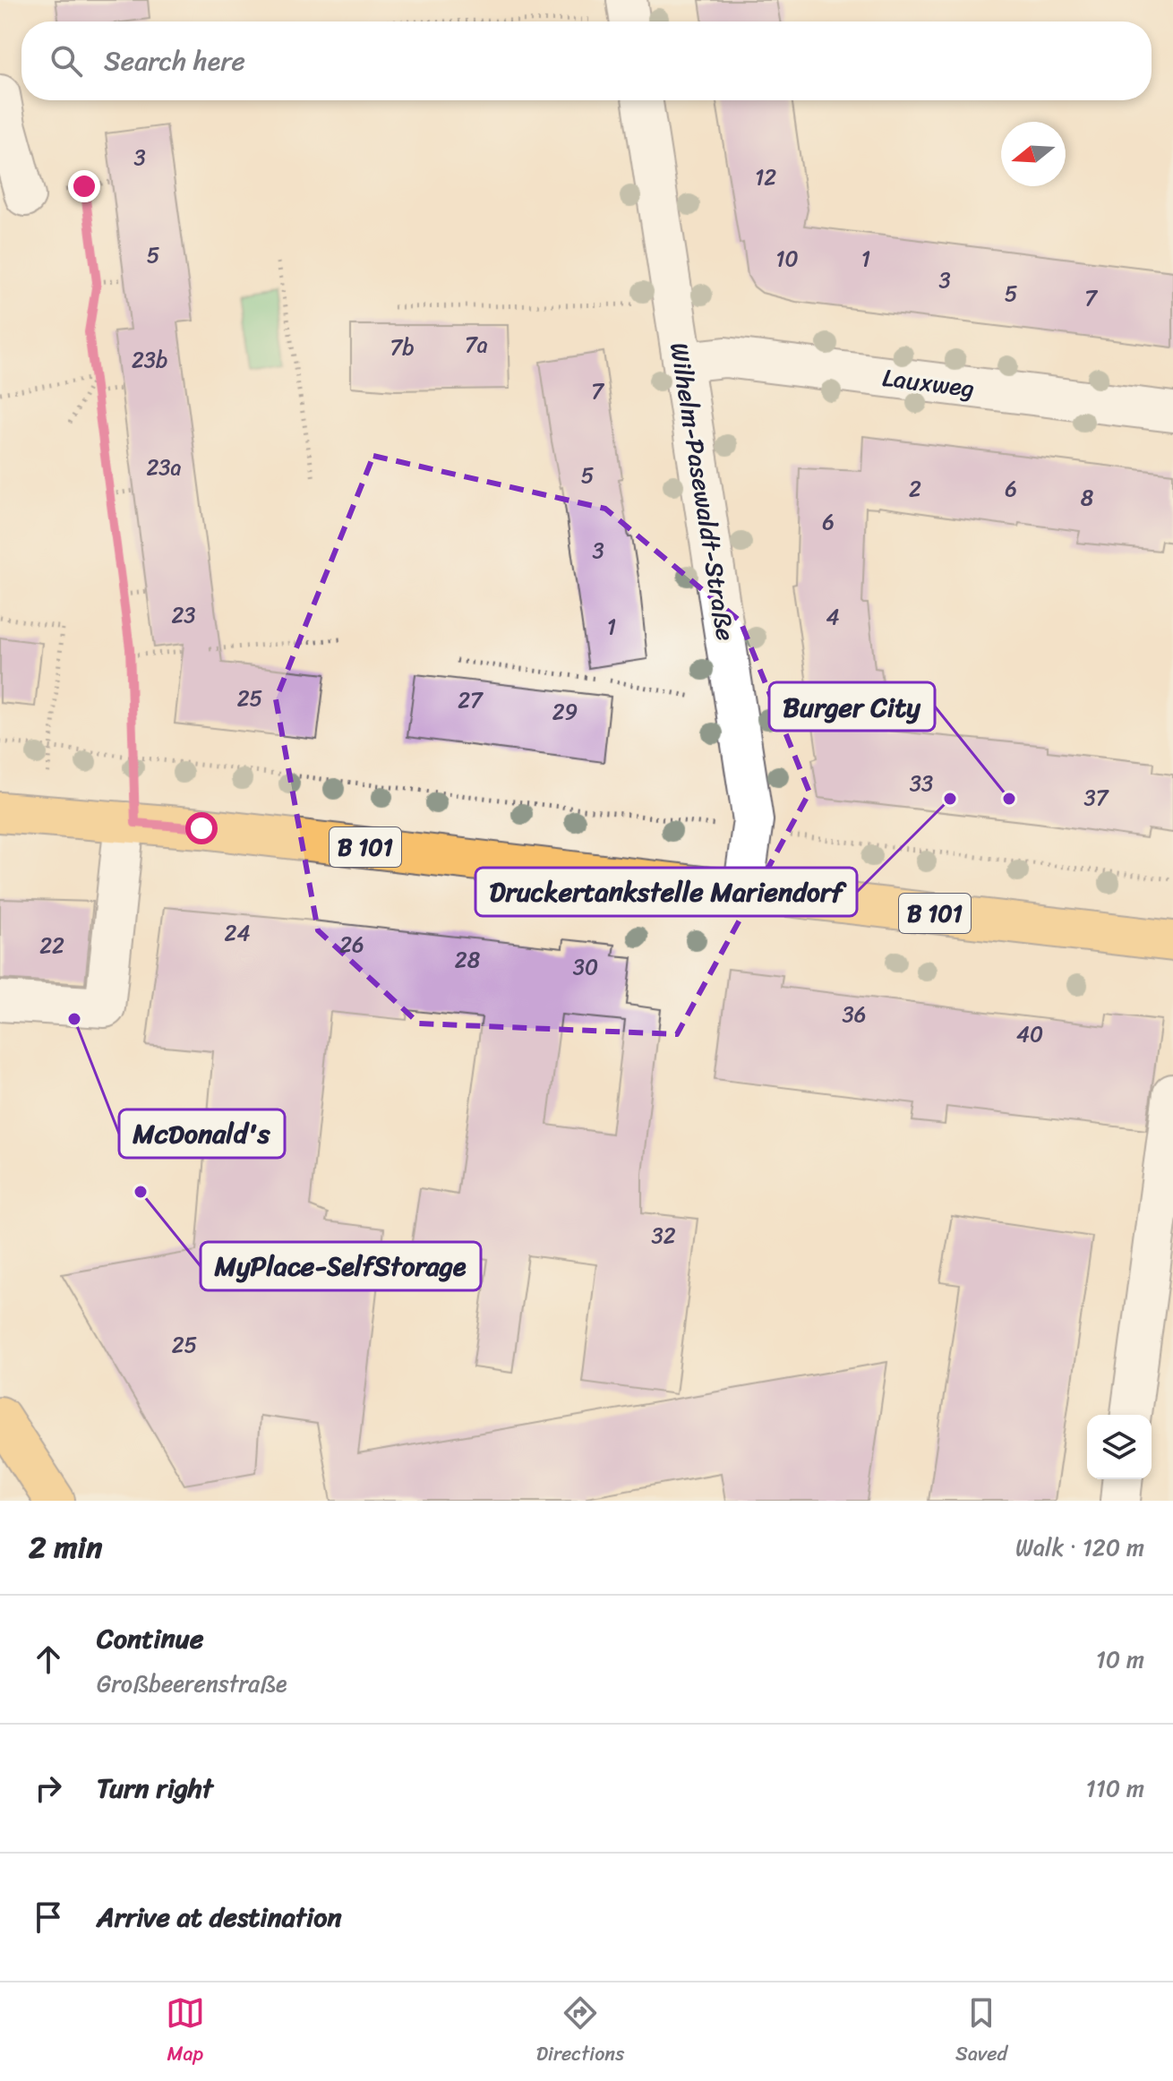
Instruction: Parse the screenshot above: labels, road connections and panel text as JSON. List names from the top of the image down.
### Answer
{
  "streets": {
    "main road": ["B 101"],
    "street": ["Lauxweg", "Wilhelm-Pasewaldt-Straße"]
  },
  "crossings": [
    ["Lauxweg", "Wilhelm-Pasewaldt-Straße"],
    ["Wilhelm-Pasewaldt-Straße", "B 101"]
  ],
  "places": [
    "Druckertankstelle Mariendorf",
    "Burger City",
    "McDonald's",
    "MyPlace-SelfStorage"
  ],
  "house_numbers": [
    "3",
    "12",
    "5",
    "10",
    "1",
    "3",
    "5",
    "7",
    "7a",
    "7b",
    "23b",
    "7",
    "23a",
    "5",
    "2",
    "6",
    "8",
    "6",
    "3",
    "23",
    "4",
    "1",
    "25",
    "27",
    "29",
    "33",
    "37",
    "24",
    "26",
    "22",
    "28",
    "30",
    "36",
    "40",
    "32",
    "25"
  ],
  "north": "left",
  "page": {
    "search": "Search here",
    "heading": ["2 min", "Walk · 120 m"],
    "list": [
      ["Continue", "Großbeerenstraße", "10 m"],
      ["Turn right", "110 m"],
      "Arrive at destination"
    ],
    "nav": ["Map", "Directions", "Saved"]
  }
}
